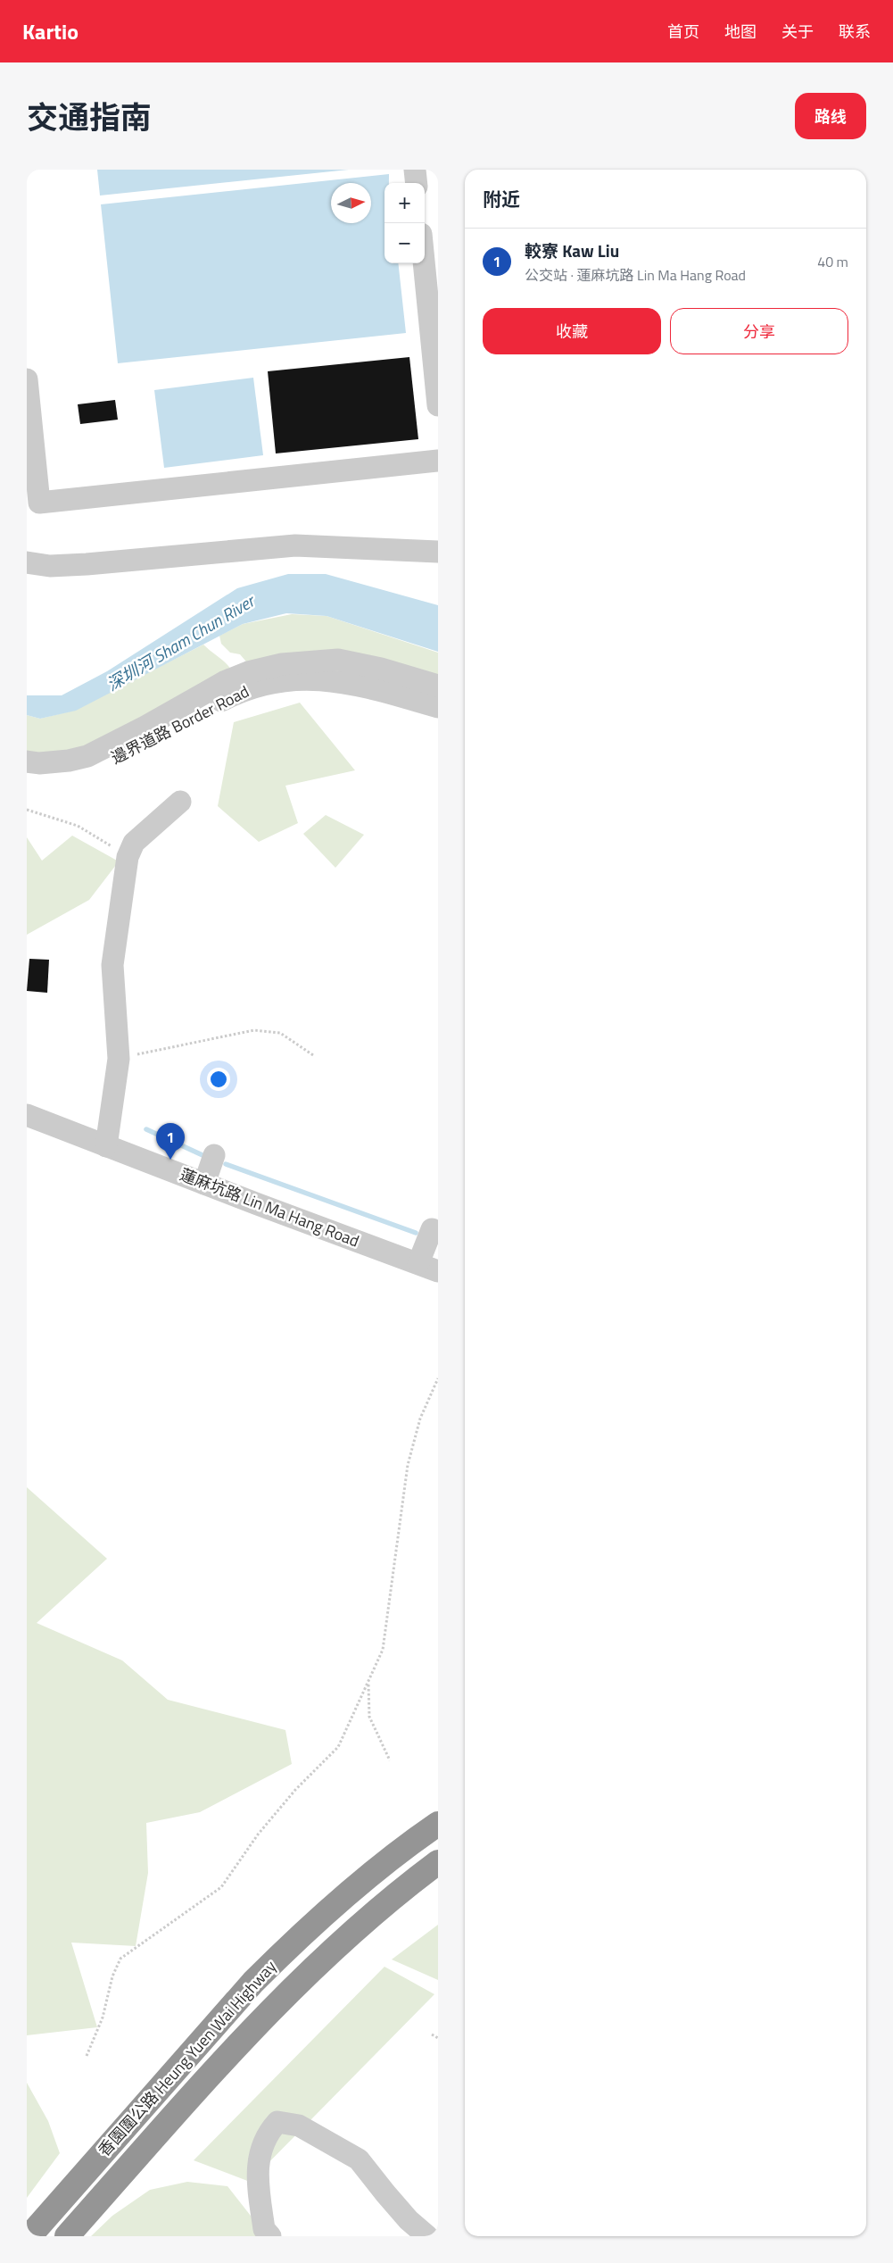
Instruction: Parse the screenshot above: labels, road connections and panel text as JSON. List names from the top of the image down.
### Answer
{
  "streets": {
    "highway": ["香園圍公路 Heung Yuen Wai Highway"],
    "street": ["邊界道路 Border Road", "蓮麻坑路 Lin Ma Hang Road"]
  },
  "water": ["深圳河 Sham Chun River"],
  "north": "right",
  "page": {
    "header": "Kartio",
    "nav": [
      "首页",
      "地图",
      "关于",
      "联系"
    ],
    "title": "交通指南",
    "buttons": [
      "路线",
      ["收藏", "分享"]
    ],
    "heading": "附近",
    "map_buttons": ["+", "−"],
    "list": [
      {
        "mark": "1",
        "name": "較寮 Kaw Liu",
        "note": "公交站 · 蓮麻坑路 Lin Ma Hang Road",
        "value": "40 m"
      }
    ],
    "pins": "1"
  }
}
